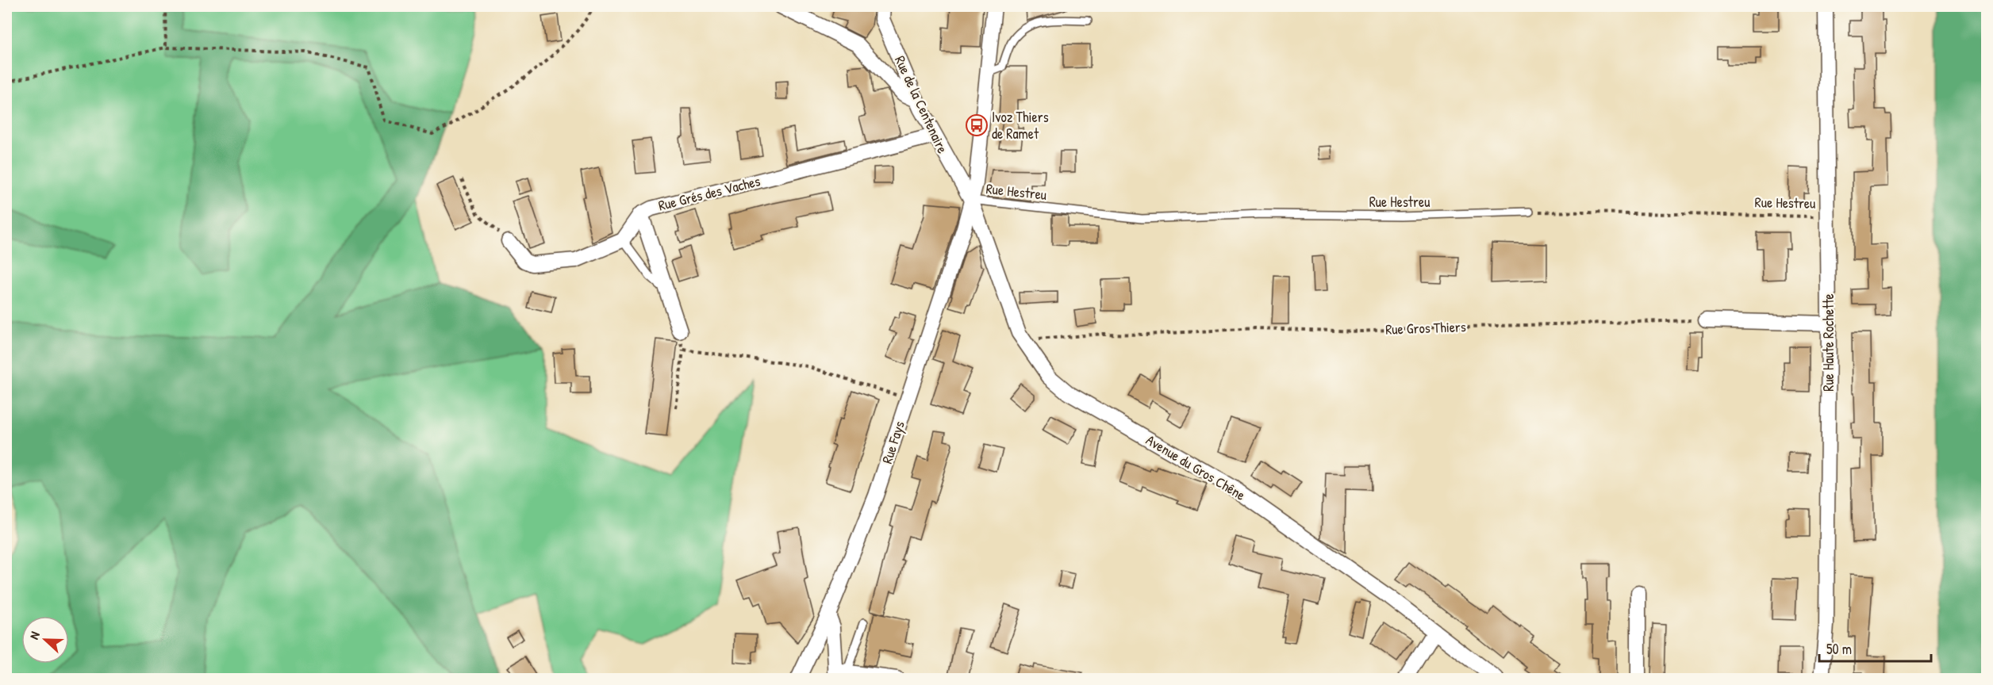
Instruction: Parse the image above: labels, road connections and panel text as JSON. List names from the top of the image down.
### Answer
{
  "streets": {
    "street": [
      "Rue de la Centenaire",
      "Rue Grés des Vaches",
      "Rue Haute Rochette",
      "Rue Fays",
      "Avenue du Gros Chêne"
    ],
    "lane": ["Rue Hestreu"],
    "path": ["Rue Gros Thiers"]
  },
  "crossings": [
    ["Rue de la Centenaire", "Rue Hestreu"],
    ["Rue de la Centenaire", "Rue Grés des Vaches"],
    ["Rue de la Centenaire", "Rue Fays"],
    ["Rue de la Centenaire", "Avenue du Gros Chêne"],
    ["Rue Hestreu", "Rue Haute Rochette"],
    ["Rue Hestreu", "Rue Fays"],
    ["Rue Hestreu", "Avenue du Gros Chêne"],
    ["Rue Gros Thiers", "Avenue du Gros Chêne"],
    ["Rue Fays", "Avenue du Gros Chêne"]
  ],
  "places": {
    "bus stop": ["Ivoz Thiers de Ramet"]
  },
  "scale_bar": "50 m",
  "north": "left"
}
